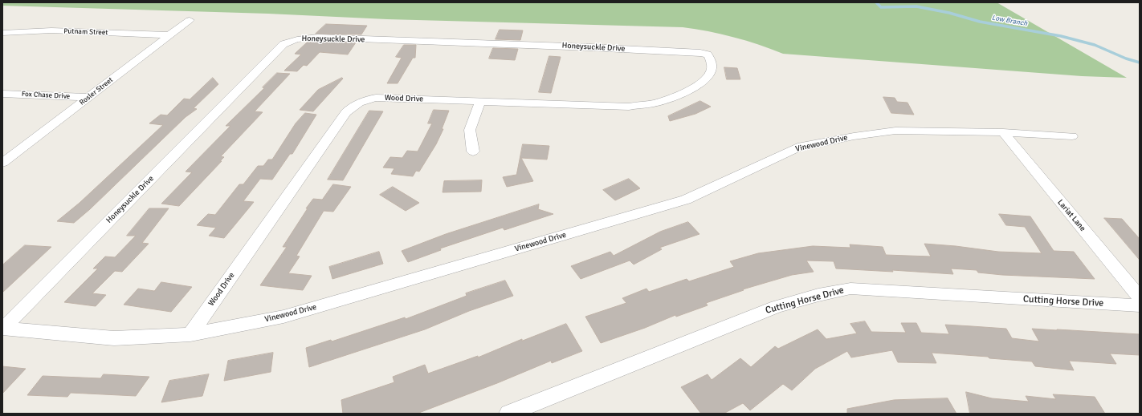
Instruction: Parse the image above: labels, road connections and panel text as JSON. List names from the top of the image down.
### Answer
{
  "streets": {
    "street": [
      "Putnam Street",
      "Honeysuckle Drive",
      "Rosler Street",
      "Fox Chase Drive",
      "Wood Drive",
      "Vinewood Drive",
      "Lariat Lane",
      "Cutting Horse Drive"
    ]
  },
  "crossings": [
    ["Putnam Street", "Rosler Street"],
    ["Honeysuckle Drive", "Wood Drive"],
    ["Honeysuckle Drive", "Vinewood Drive"],
    ["Rosler Street", "Fox Chase Drive"],
    ["Wood Drive", "Vinewood Drive"],
    ["Vinewood Drive", "Lariat Lane"]
  ],
  "water": ["Low Branch"]
}
